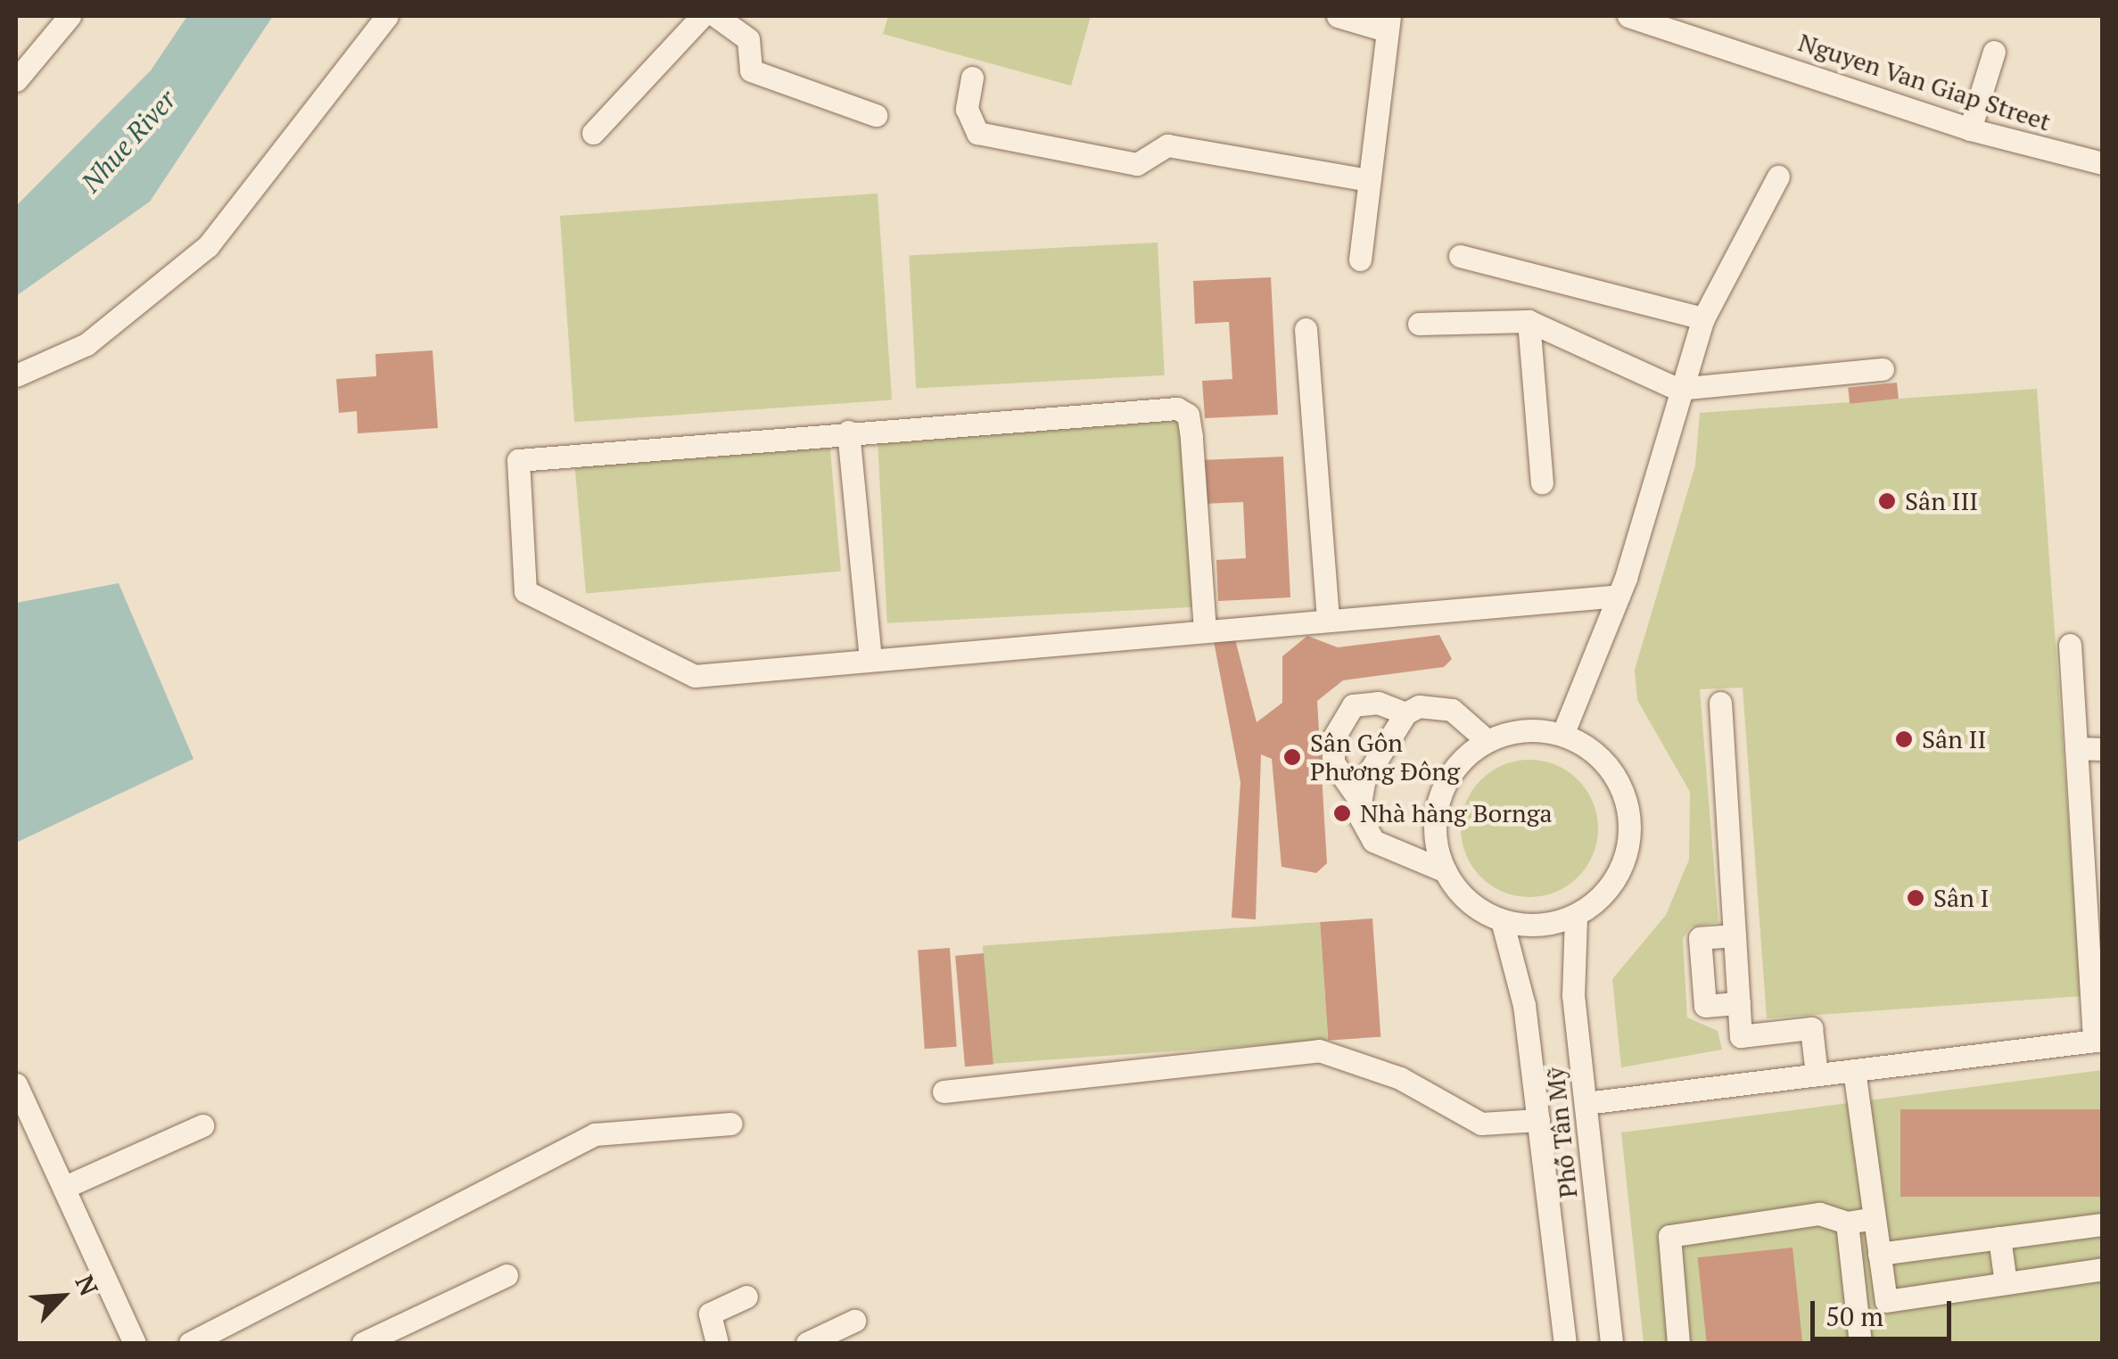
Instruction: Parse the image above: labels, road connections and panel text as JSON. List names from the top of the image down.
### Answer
{
  "streets": {
    "street": ["Nguyen Van Giap Street", "Phố Tân Mỹ"]
  },
  "water": ["Nhue River"],
  "places": [
    "Sân III",
    "Sân II",
    "Sân Gôn Phương Đông",
    "Nhà hàng Bornga",
    "Sân I"
  ],
  "scale_bar": "50 m",
  "north": "top right"
}
